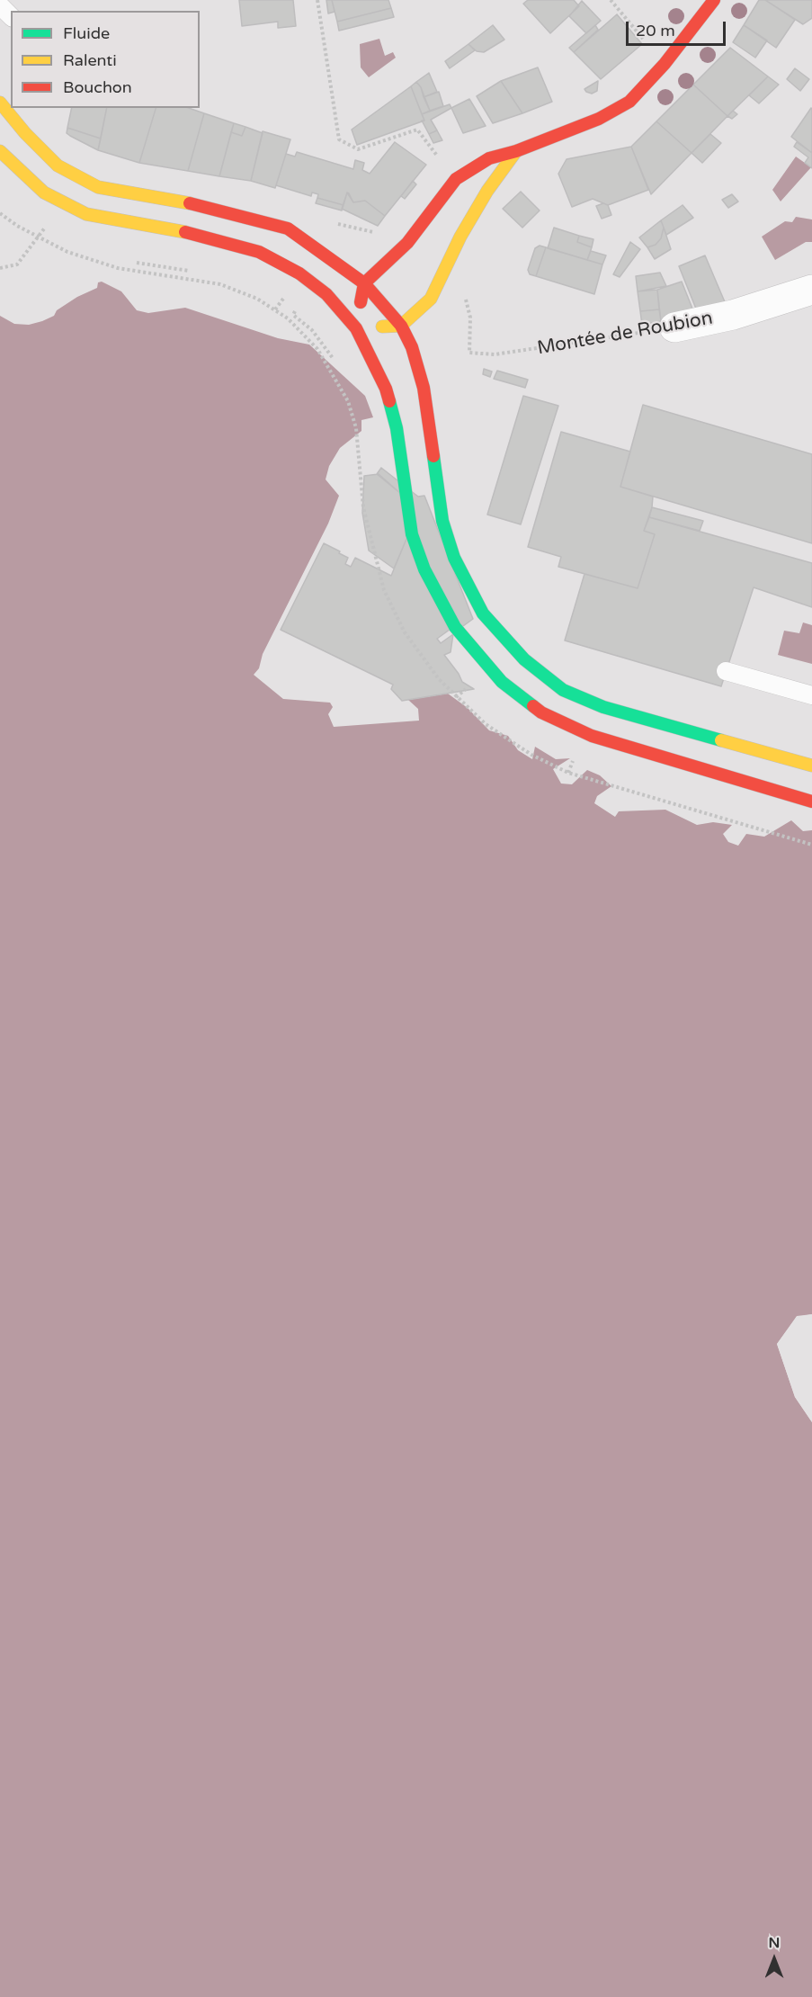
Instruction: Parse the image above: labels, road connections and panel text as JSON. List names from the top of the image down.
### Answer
{
  "streets": {
    "street": ["Montée de Roubion"]
  },
  "legend": ["Fluide", "Ralenti", "Bouchon"],
  "scale_bar": "20 m",
  "north": "top"
}
